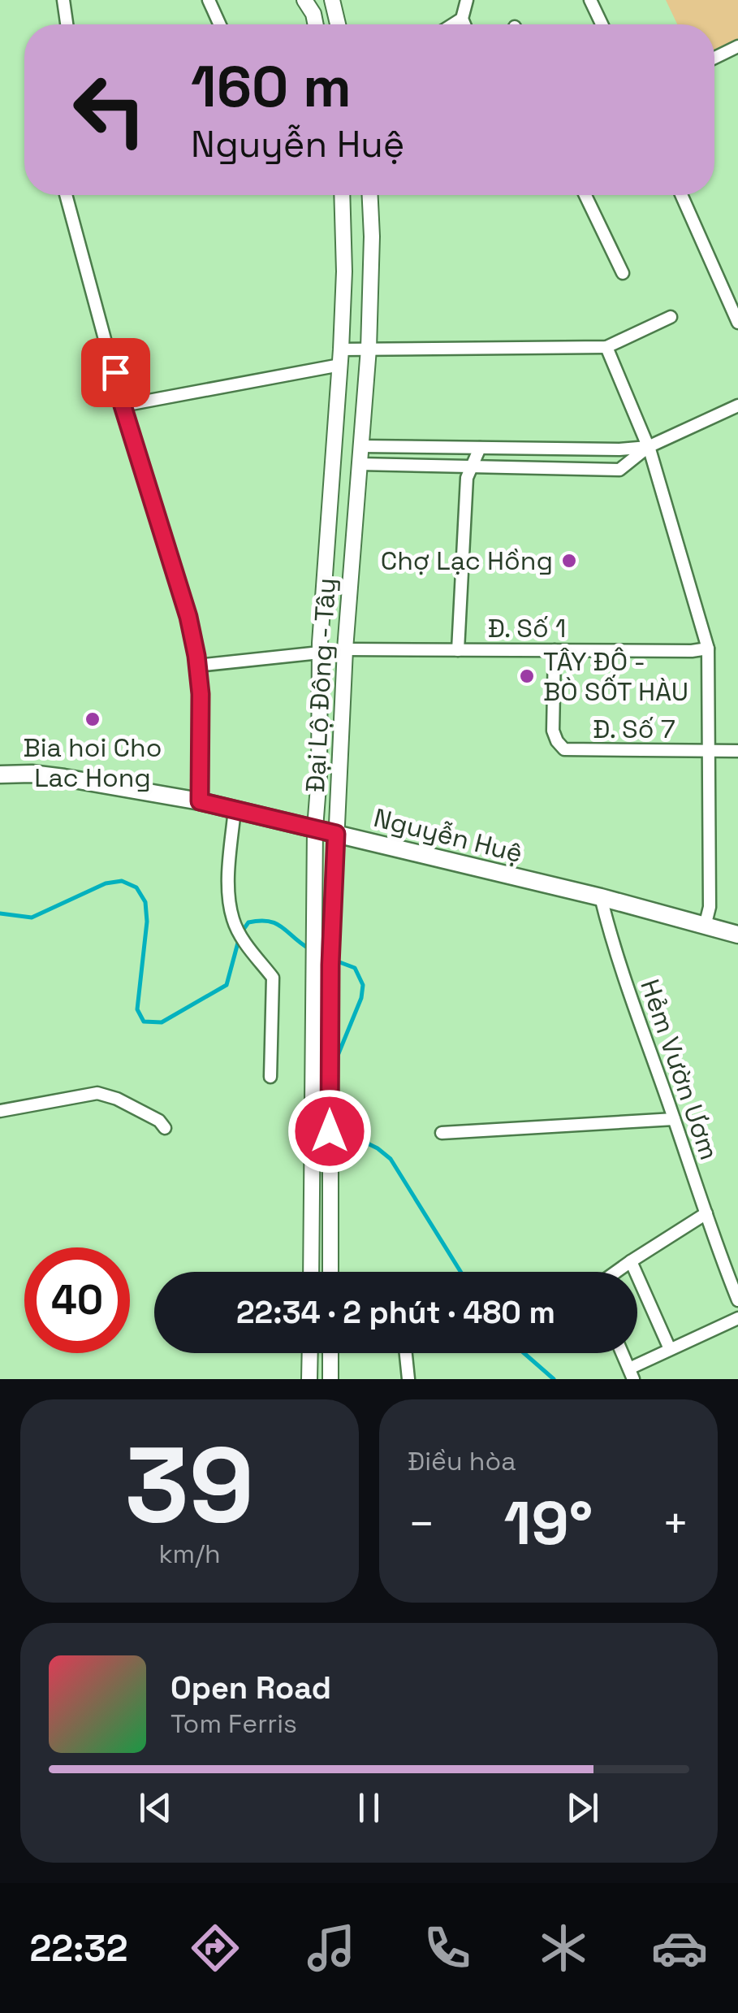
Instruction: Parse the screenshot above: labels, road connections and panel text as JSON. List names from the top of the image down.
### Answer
{
  "streets": {
    "main road": ["Nguyễn Huệ"],
    "street": [
      "Đ. Số 1",
      "Đại Lộ Đông - Tây",
      "Đ. Số 7",
      "Hẻm Vườn Ươm"
    ]
  },
  "crossings": [
    ["Đ. Số 1", "Đại Lộ Đông - Tây"],
    ["Đ. Số 1", "Đ. Số 7"],
    ["Đại Lộ Đông - Tây", "Nguyễn Huệ"],
    ["Nguyễn Huệ", "Hẻm Vườn Ươm"]
  ],
  "places": ["Chợ Lạc Hồng", "TÂY ĐÔ - BÒ SỐT HÀU", "Bia hoi Cho Lac Hong"],
  "page": {
    "turn": ["160 m", "Nguyễn Huệ"],
    "limit": "40",
    "trip": "22:34 · 2 phút · 480 m",
    "tile": [
      ["39", "km/h"],
      "Điều hòa"
    ],
    "heat": ["−", "19°", "+"],
    "song": ["Open Road", "Tom Ferris"],
    "tabs": "22:32"
  }
}
